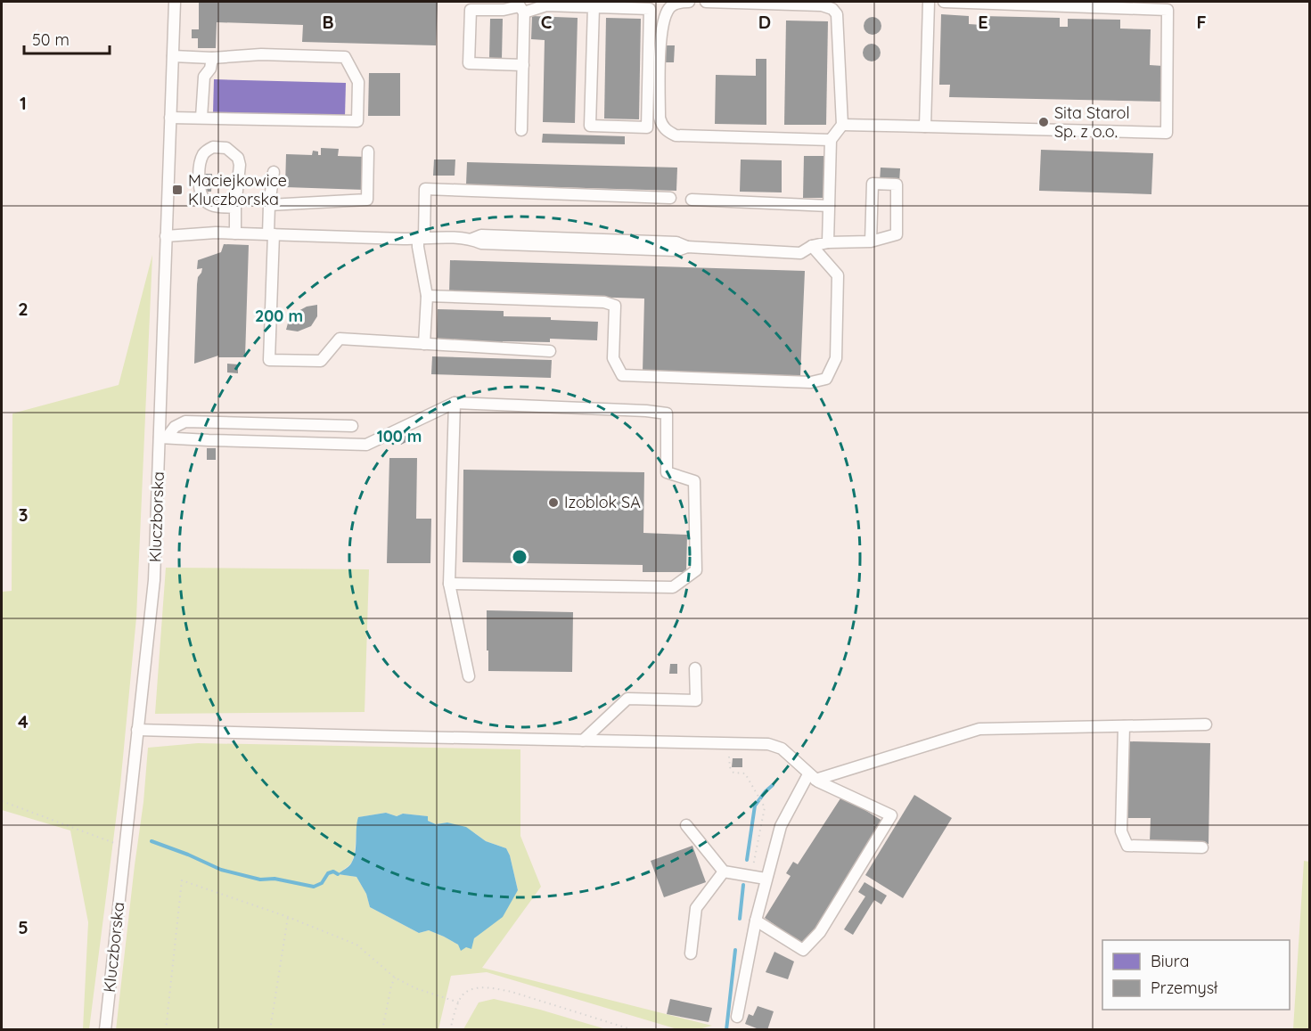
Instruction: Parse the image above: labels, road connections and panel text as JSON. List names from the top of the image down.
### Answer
{
  "streets": {
    "street": ["Kluczborska"]
  },
  "places": {
    "other": ["Sita Starol Sp. z o.o.", "Izoblok SA"],
    "transit": ["Maciejkowice Kluczborska"]
  },
  "legend": ["Biura", "Przemysł"],
  "scale_bar": "50 m",
  "grid": {
    "columns": [
      "B",
      "C",
      "D",
      "E",
      "F"
    ],
    "rows": [
      "1",
      "2",
      "3",
      "4",
      "5"
    ]
  },
  "rings": ["200 m", "100 m"]
}
